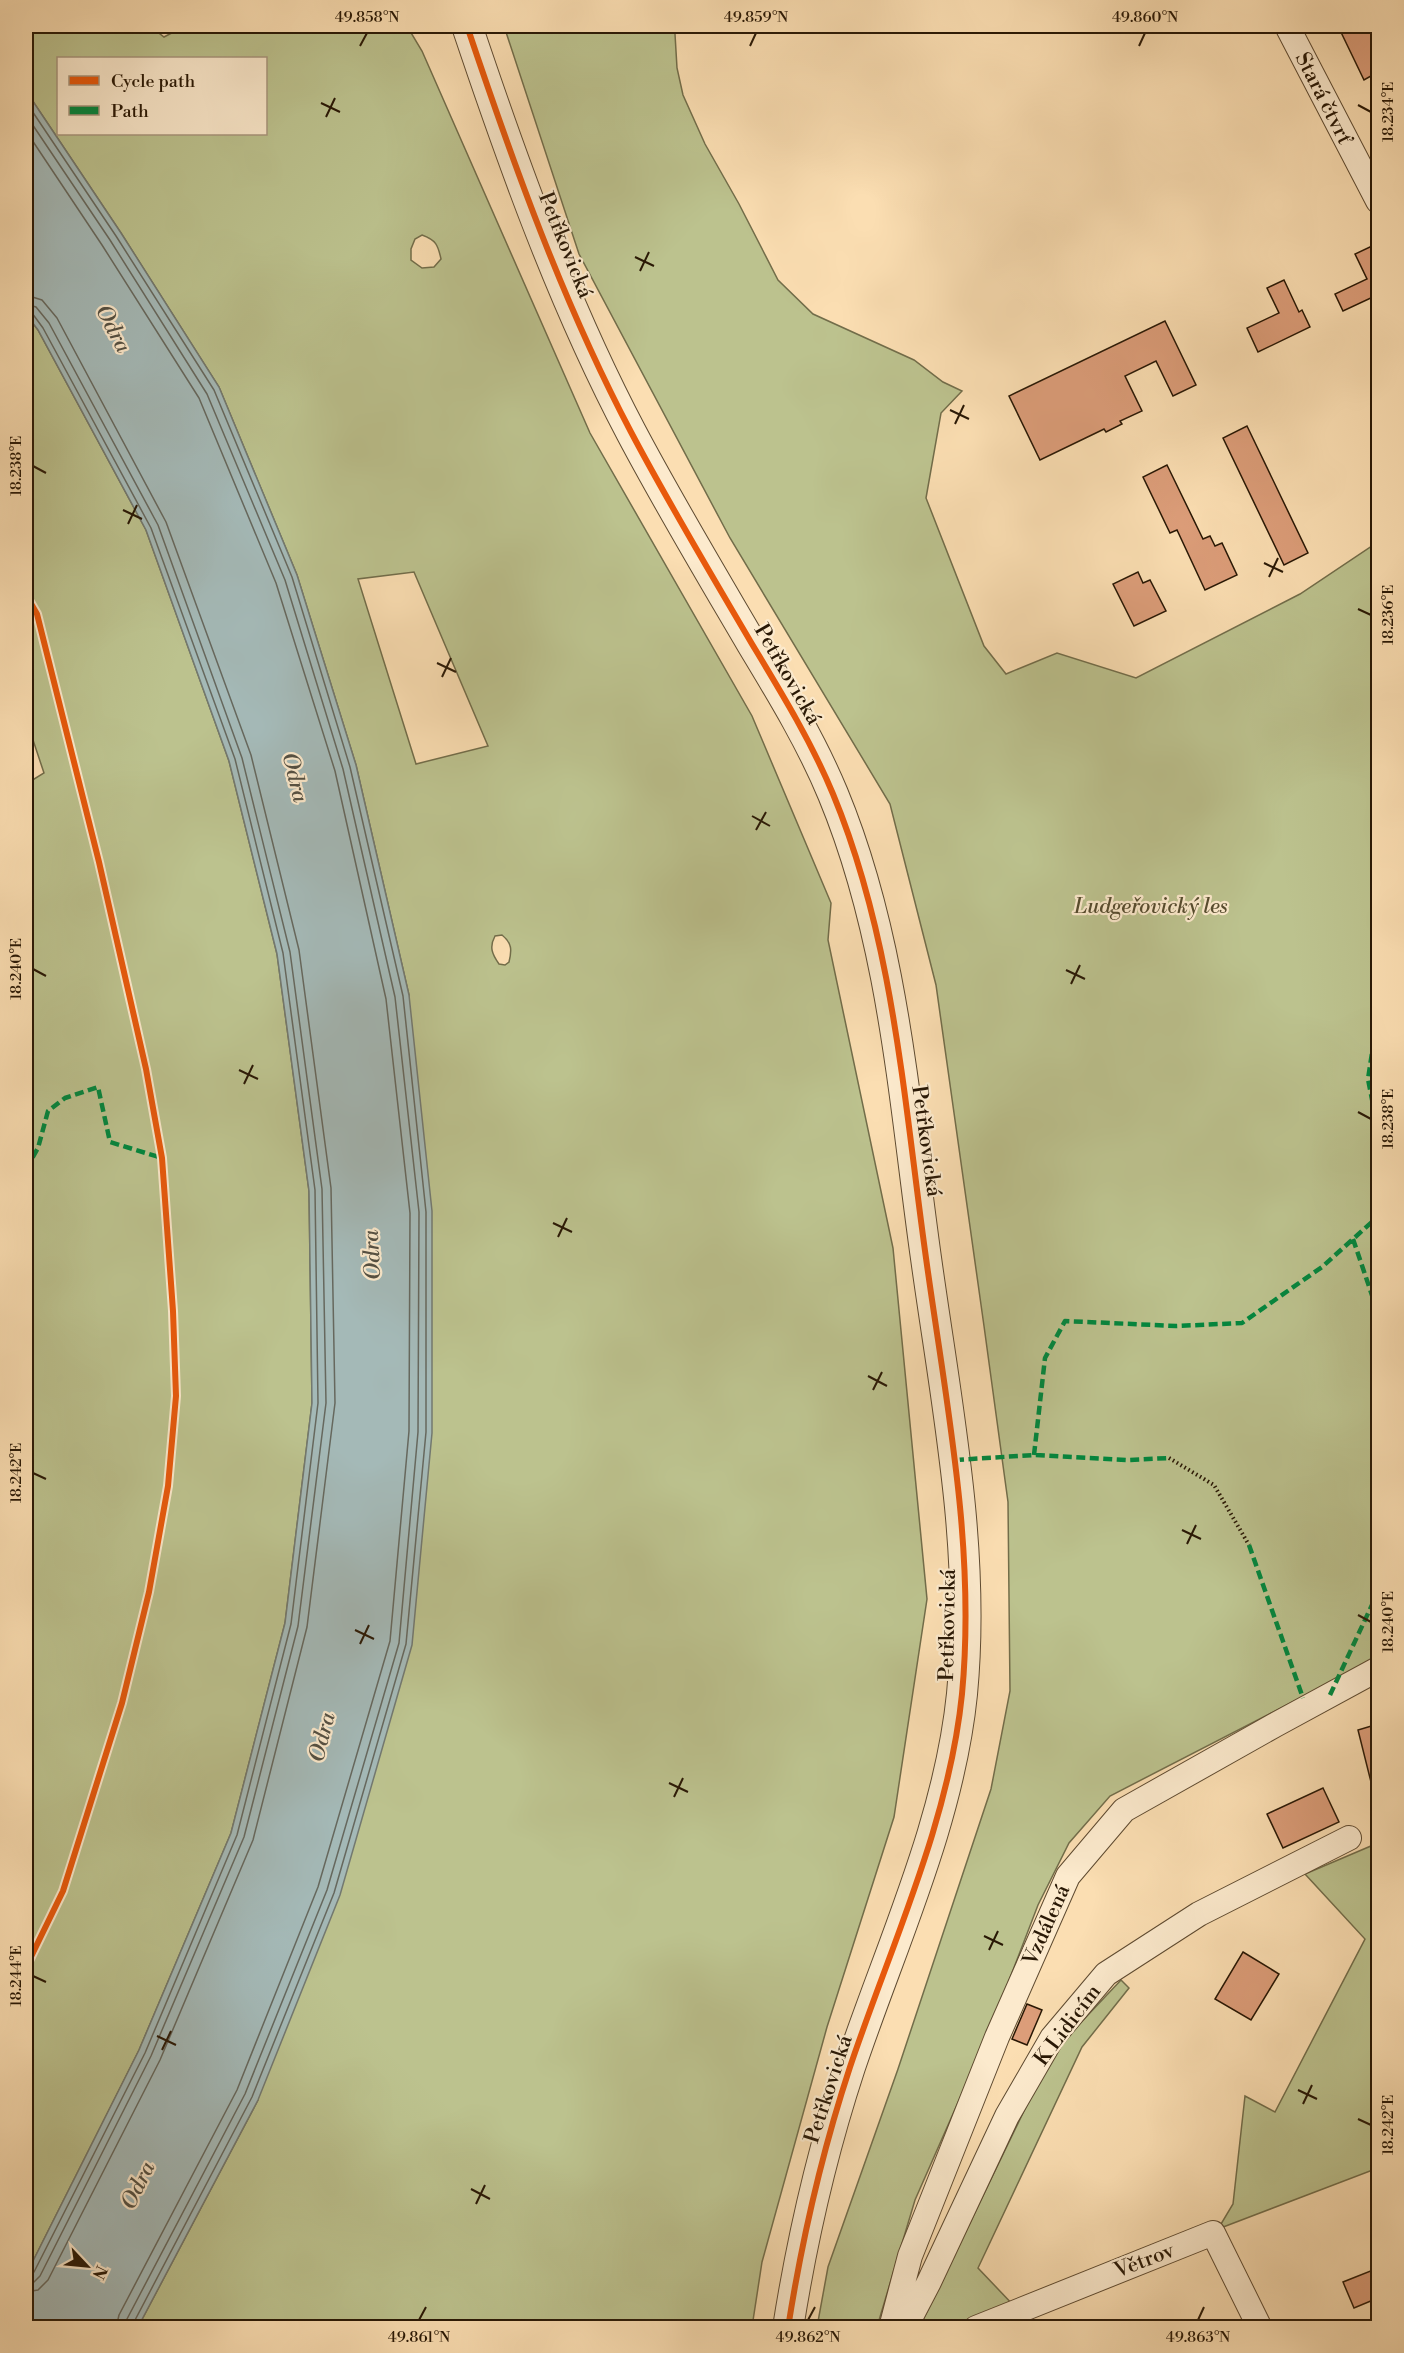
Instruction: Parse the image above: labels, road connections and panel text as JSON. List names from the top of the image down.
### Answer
{
  "streets": {
    "street": [
      "Stará čtvrť",
      "Petřkovická",
      "Vzdálená",
      "K Lidicím",
      "Větrov"
    ]
  },
  "water": ["Odra"],
  "parks": ["Ludgeřovický les"],
  "legend": ["Cycle path", "Path"],
  "north": "bottom right",
  "coordinates": [
    "49.858°N",
    "49.859°N",
    "49.860°N",
    "18.234°E",
    "18.238°E",
    "18.236°E",
    "18.240°E",
    "18.242°E",
    "18.244°E",
    "49.861°N",
    "49.862°N",
    "49.863°N"
  ]
}
